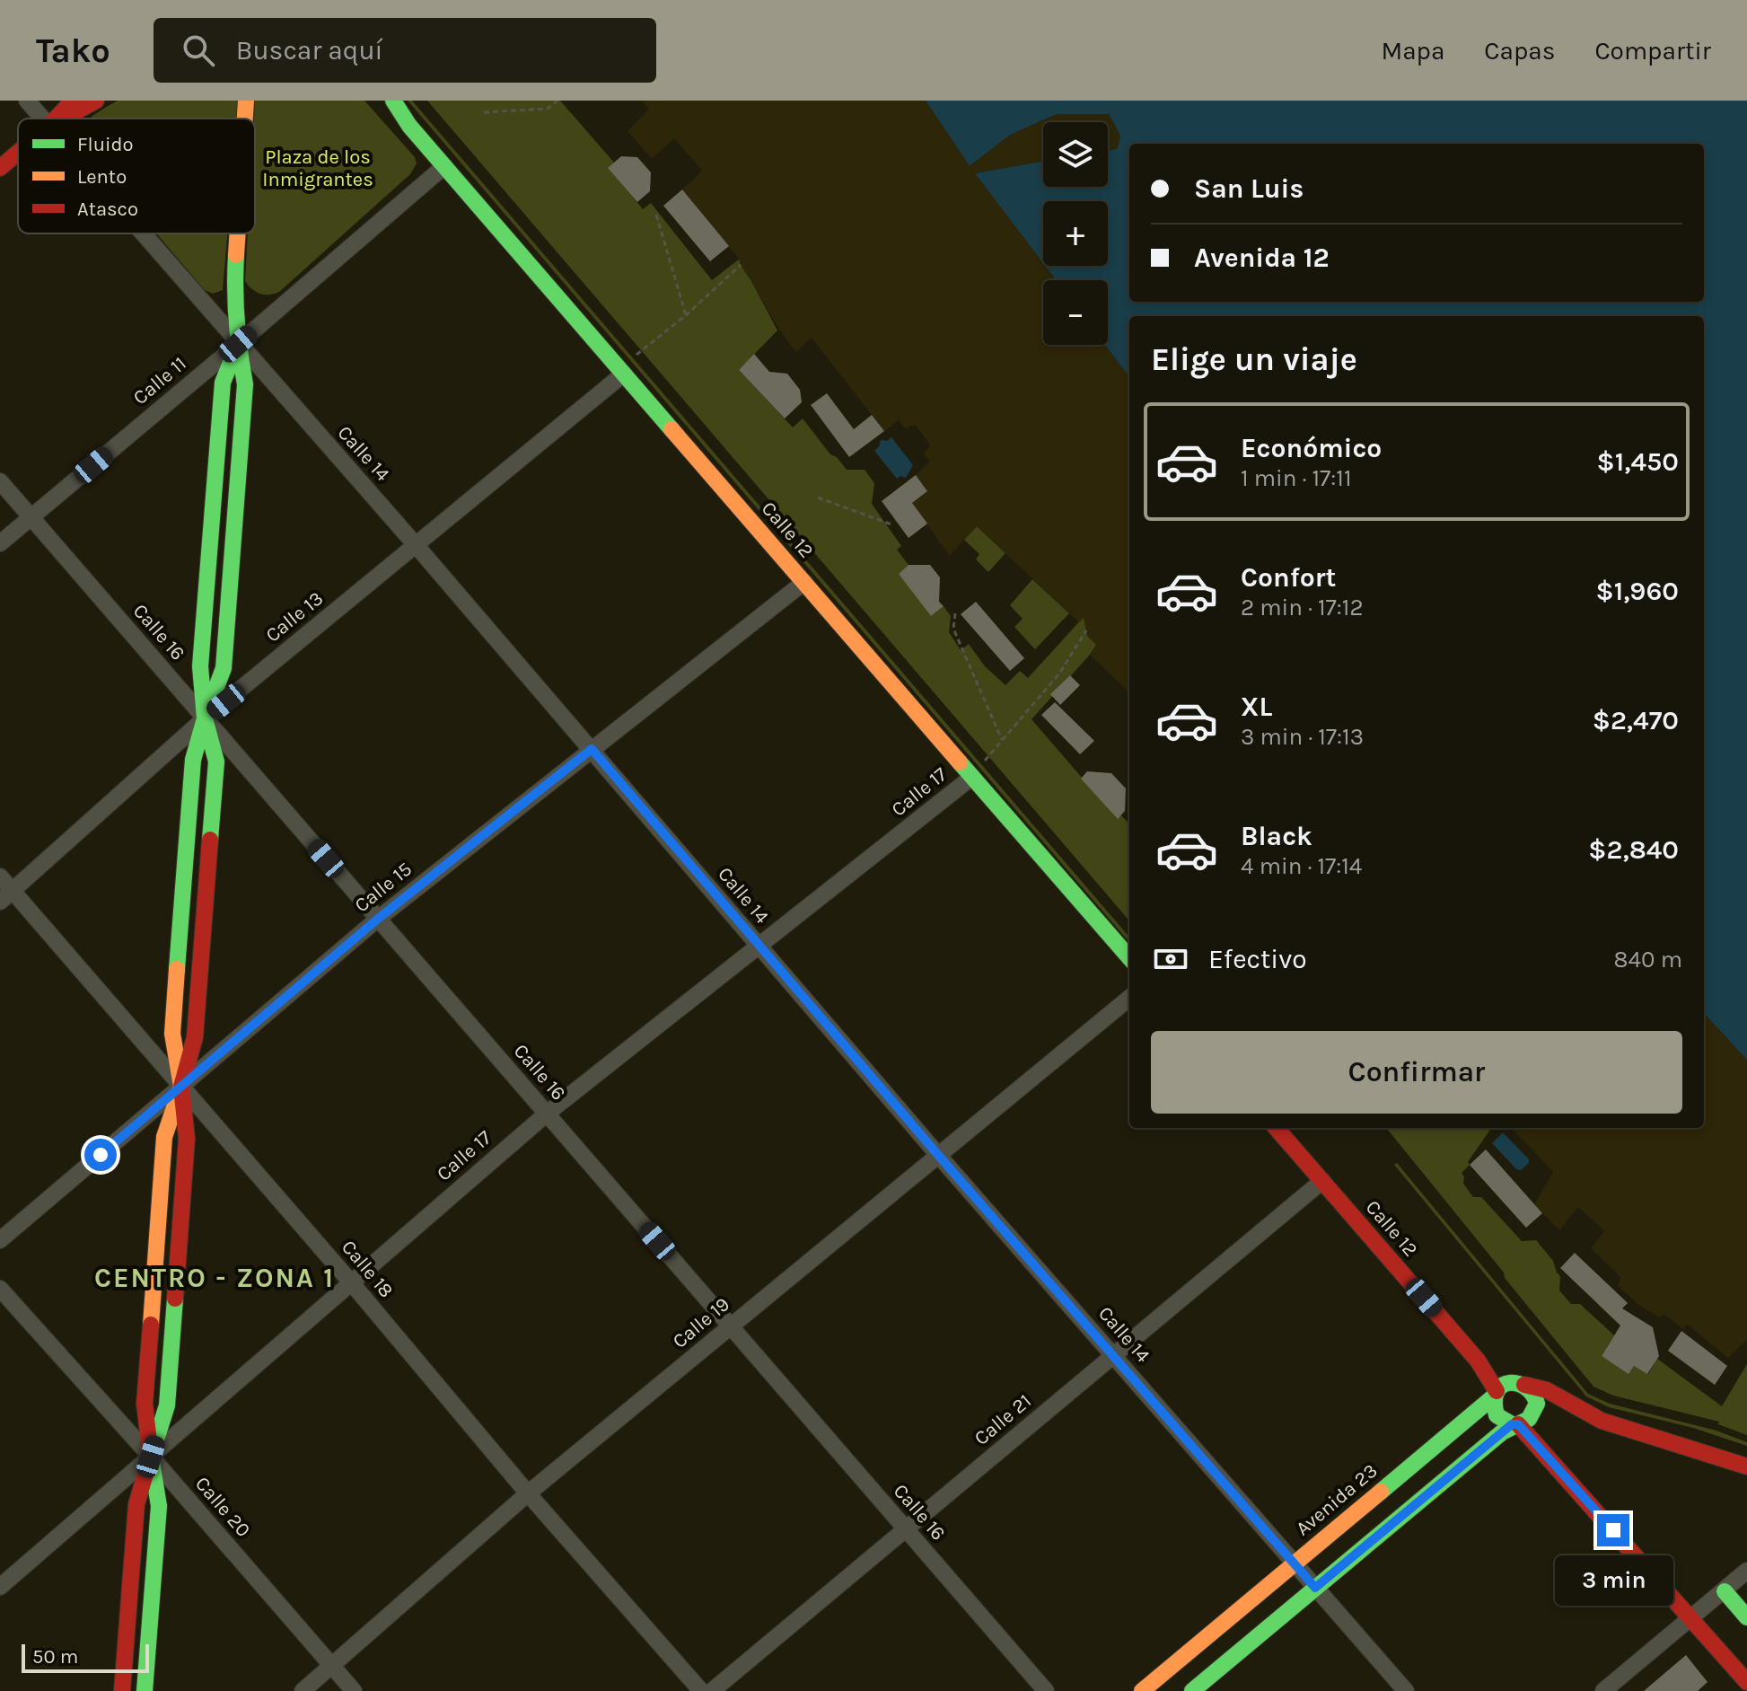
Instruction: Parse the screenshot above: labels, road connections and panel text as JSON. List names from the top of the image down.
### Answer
{
  "streets": {
    "main road": ["Calle 12", "Avenida 23"],
    "street": [
      "Calle 11",
      "Calle 14",
      "Calle 13",
      "Calle 16",
      "Calle 17",
      "Calle 15",
      "Calle 18",
      "Calle 19",
      "Calle 21",
      "Calle 20"
    ]
  },
  "crossings": [
    ["Calle 11", "Calle 14"],
    ["Calle 11", "Calle 12"],
    ["Calle 11", "Calle 16"],
    ["Calle 14", "Calle 13"],
    ["Calle 14", "Calle 17"],
    ["Calle 14", "Calle 15"],
    ["Calle 14", "Calle 19"],
    ["Calle 14", "Calle 21"],
    ["Calle 14", "Avenida 23"],
    ["Calle 12", "Calle 13"],
    ["Calle 12", "Calle 17"],
    ["Calle 12", "Calle 15"],
    ["Calle 12", "Calle 21"],
    ["Calle 12", "Avenida 23"],
    ["Calle 13", "Calle 16"],
    ["Calle 13", "Calle 18"],
    ["Calle 16", "Calle 17"],
    ["Calle 16", "Calle 15"],
    ["Calle 16", "Calle 19"],
    ["Calle 16", "Calle 21"],
    ["Calle 17", "Calle 18"],
    ["Calle 17", "Calle 20"],
    ["Calle 15", "Calle 18"],
    ["Calle 18", "Calle 19"],
    ["Calle 19", "Calle 20"]
  ],
  "districts": ["CENTRO - ZONA 1"],
  "parks": ["Plaza de los Inmigrantes"],
  "legend": ["Fluido", "Lento", "Atasco"],
  "scale_bar": "50 m",
  "page": {
    "header": "Tako",
    "search": "Buscar aquí",
    "nav": ["Mapa", "Capas", "Compartir"],
    "map_buttons": ["+", "−"],
    "banner": ["San Luis", "Avenida 12"],
    "heading": "Elige un viaje",
    "list": [
      {
        "name": "Económico",
        "note": "1 min · 17:11",
        "value": "$1,450"
      },
      {
        "name": "Confort",
        "note": "2 min · 17:12",
        "value": "$1,960"
      },
      {
        "name": "XL",
        "note": "3 min · 17:13",
        "value": "$2,470"
      },
      {
        "name": "Black",
        "note": "4 min · 17:14",
        "value": "$2,840"
      }
    ],
    "pay": ["Efectivo", "840 m"],
    "buttons": "Confirmar",
    "bubble": "3 min",
    "scale": "50 m"
  }
}
